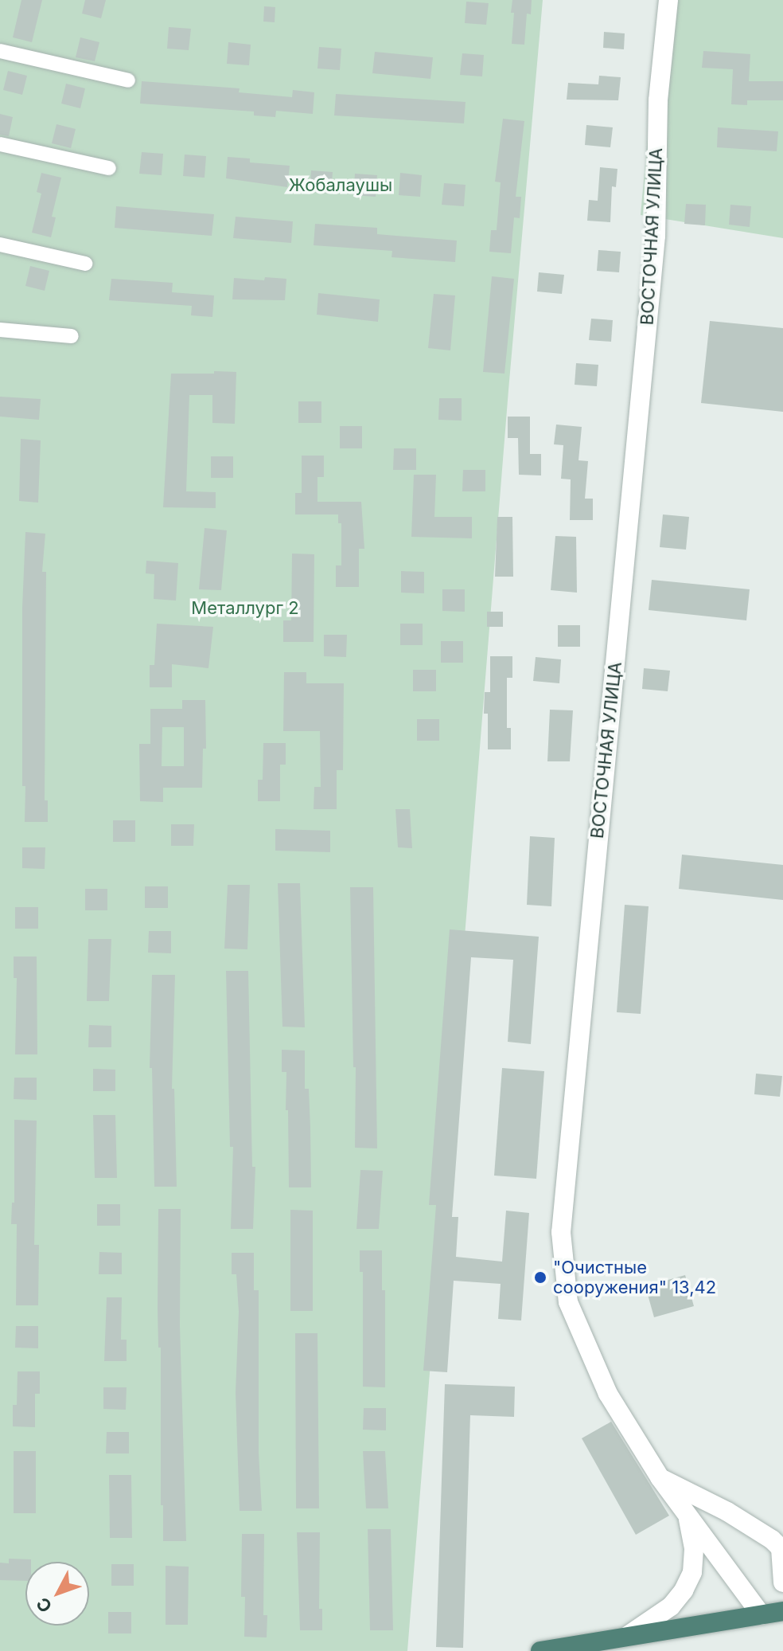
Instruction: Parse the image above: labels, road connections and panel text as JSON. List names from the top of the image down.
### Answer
{
  "streets": {
    "main road": ["ВОСТОЧНАЯ УЛИЦА"]
  },
  "parks": ["Жобалаушы", "Металлург 2"],
  "places": ["\"Очистные сооружения\" 13,42"],
  "north": "bottom left"
}
